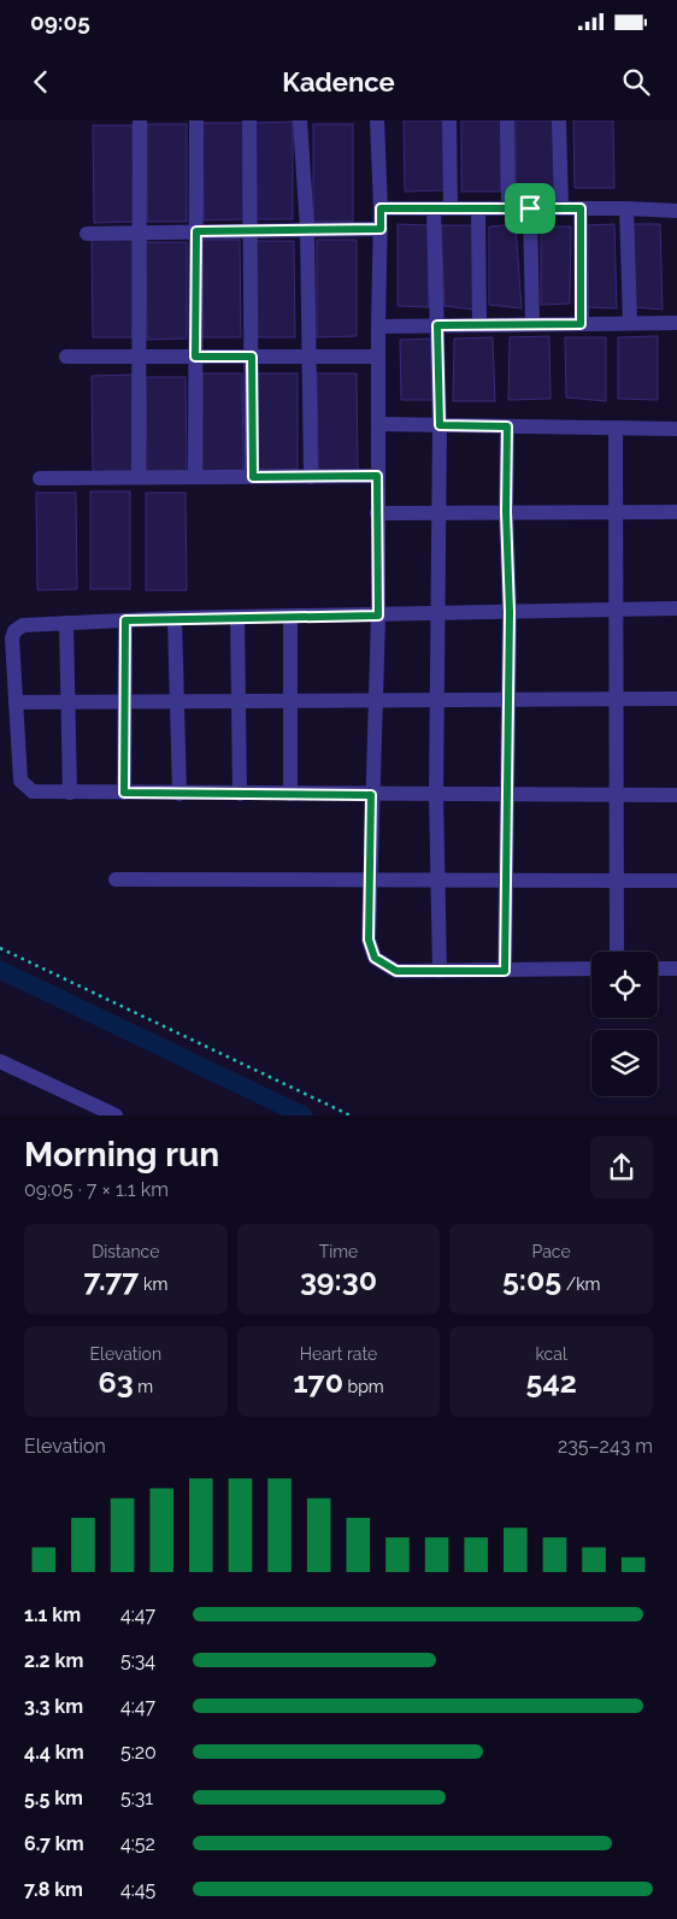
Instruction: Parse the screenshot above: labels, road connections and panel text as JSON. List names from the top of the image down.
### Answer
{
  "page": {
    "status": "09:05",
    "header": "Kadence",
    "heading": ["Morning run", "09:05 · 7 × 1.1 km"],
    "stats": [
      ["Distance", "7.77 km"],
      ["Time", "39:30"],
      ["Pace", "5:05 /km"],
      ["Elevation", "63 m"],
      ["Heart rate", "170 bpm"],
      ["kcal", "542"]
    ],
    "chart": ["Elevation", "235–243 m"],
    "list": [
      {
        "name": "1.1 km",
        "note": "4:47"
      },
      {
        "name": "2.2 km",
        "note": "5:34"
      },
      {
        "name": "3.3 km",
        "note": "4:47"
      },
      {
        "name": "4.4 km",
        "note": "5:20"
      },
      {
        "name": "5.5 km",
        "note": "5:31"
      },
      {
        "name": "6.7 km",
        "note": "4:52"
      },
      {
        "name": "7.8 km",
        "note": "4:45"
      }
    ]
  }
}
